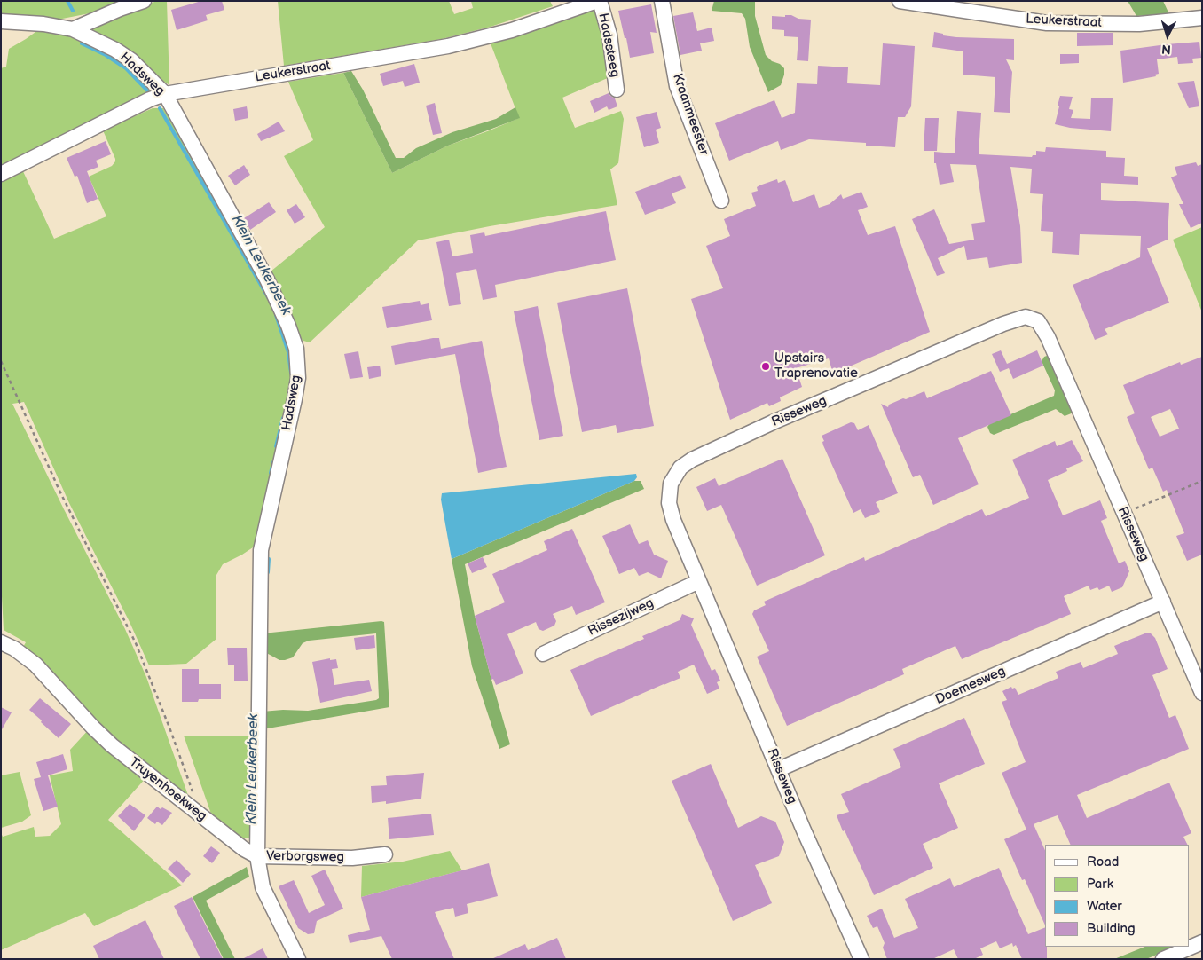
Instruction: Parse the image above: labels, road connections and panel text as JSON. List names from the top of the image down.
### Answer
{
  "streets": {
    "street": [
      "Leukerstraat",
      "Hadssteeg",
      "Hadsweg",
      "Kraanmeester",
      "Risseweg",
      "Rissezijweg",
      "Doemesweg",
      "Truyenhoekweg",
      "Verborgsweg"
    ]
  },
  "crossings": [
    ["Leukerstraat", "Hadssteeg"],
    ["Leukerstraat", "Hadsweg"],
    ["Hadsweg", "Truyenhoekweg"],
    ["Hadsweg", "Verborgsweg"],
    ["Risseweg", "Rissezijweg"],
    ["Risseweg", "Doemesweg"],
    ["Truyenhoekweg", "Verborgsweg"]
  ],
  "water": ["Klein Leukerbeek"],
  "places": ["Upstairs Traprenovatie"],
  "legend": [
    "Road",
    "Park",
    "Water",
    "Building"
  ],
  "north": "bottom"
}
